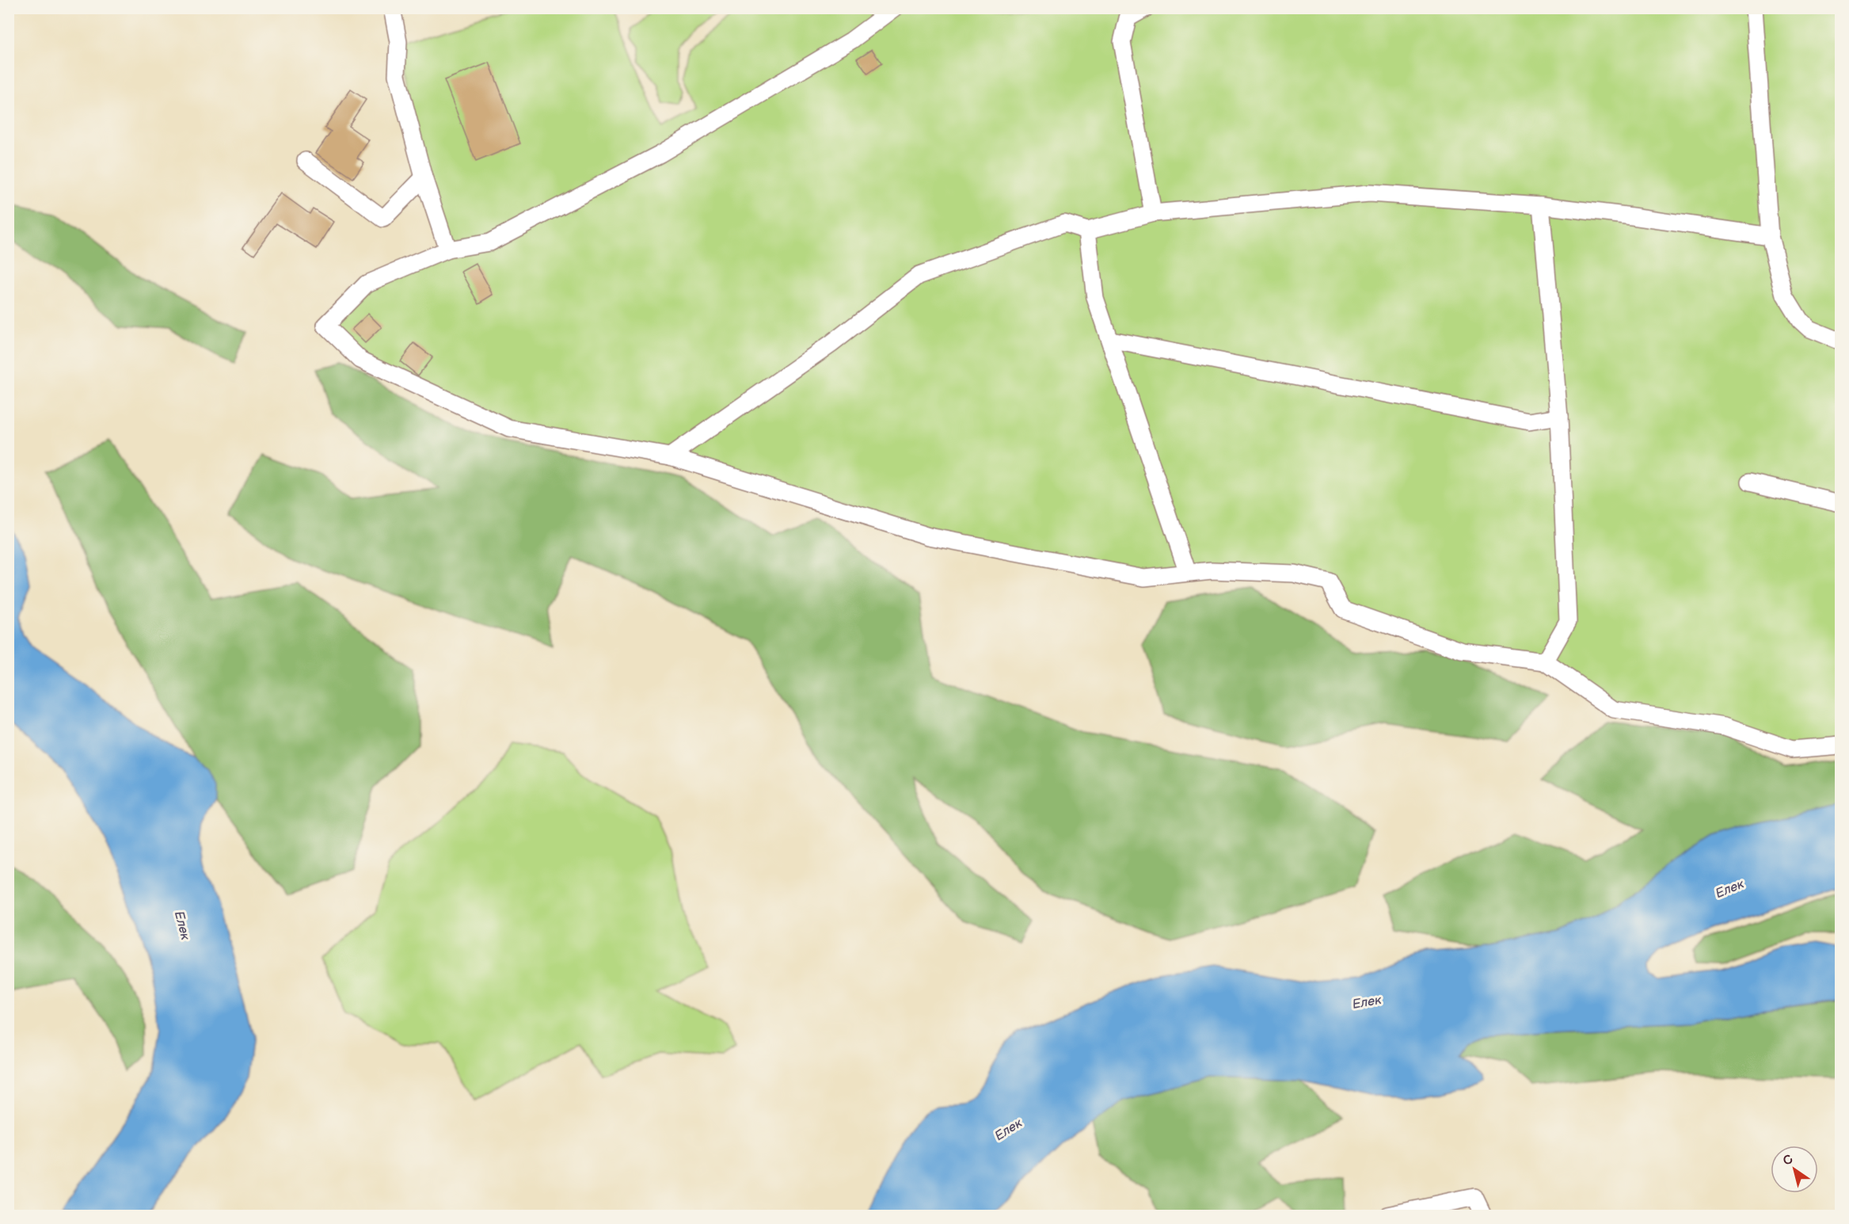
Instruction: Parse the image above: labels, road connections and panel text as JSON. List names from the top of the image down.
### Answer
{
  "water": ["Елек"],
  "north": "top left"
}
